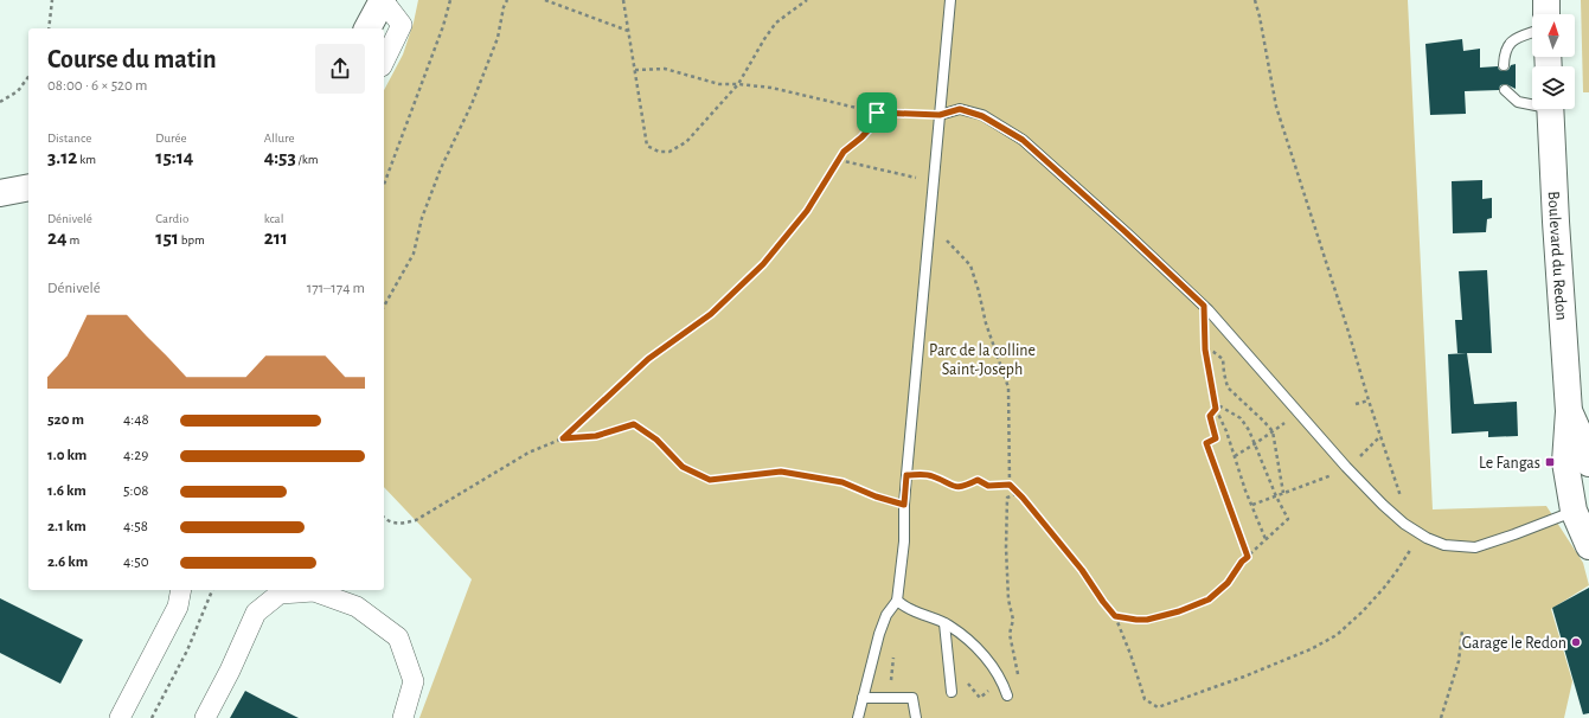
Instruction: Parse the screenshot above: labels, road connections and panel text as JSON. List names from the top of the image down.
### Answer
{
  "streets": {
    "street": ["Boulevard du Redon"]
  },
  "parks": ["Parc de la colline Saint-Joseph"],
  "places": {
    "transit": ["Le Fangas"],
    "other": ["Garage le Redon"]
  },
  "north": "top",
  "page": {
    "heading": ["Course du matin", "08:00 · 6 × 520 m"],
    "stats": [
      ["Distance", "3.12 km"],
      ["Durée", "15:14"],
      ["Allure", "4:53 /km"],
      ["Dénivelé", "24 m"],
      ["Cardio", "151 bpm"],
      ["kcal", "211"]
    ],
    "chart": ["Dénivelé", "171–174 m"],
    "list": [
      {
        "name": "520 m",
        "note": "4:48"
      },
      {
        "name": "1.0 km",
        "note": "4:29"
      },
      {
        "name": "1.6 km",
        "note": "5:08"
      },
      {
        "name": "2.1 km",
        "note": "4:58"
      },
      {
        "name": "2.6 km",
        "note": "4:50"
      }
    ]
  }
}
